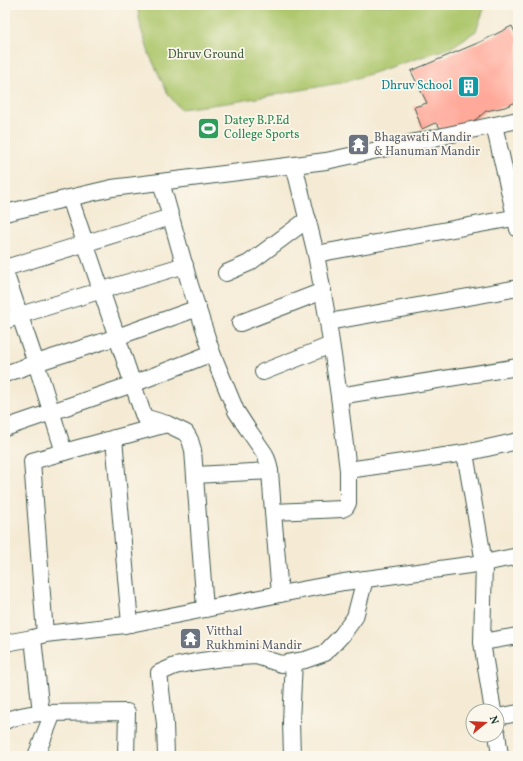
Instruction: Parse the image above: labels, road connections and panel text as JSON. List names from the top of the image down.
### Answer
{
  "parks": ["Dhruv Ground"],
  "places": {
    "building": ["Dhruv School"],
    "sports": ["Datey B.P.Ed College Sports"],
    "temple": ["Bhagawati Mandir & Hanuman Mandir", "Vitthal Rukhmini Mandir"]
  },
  "north": "right"
}
